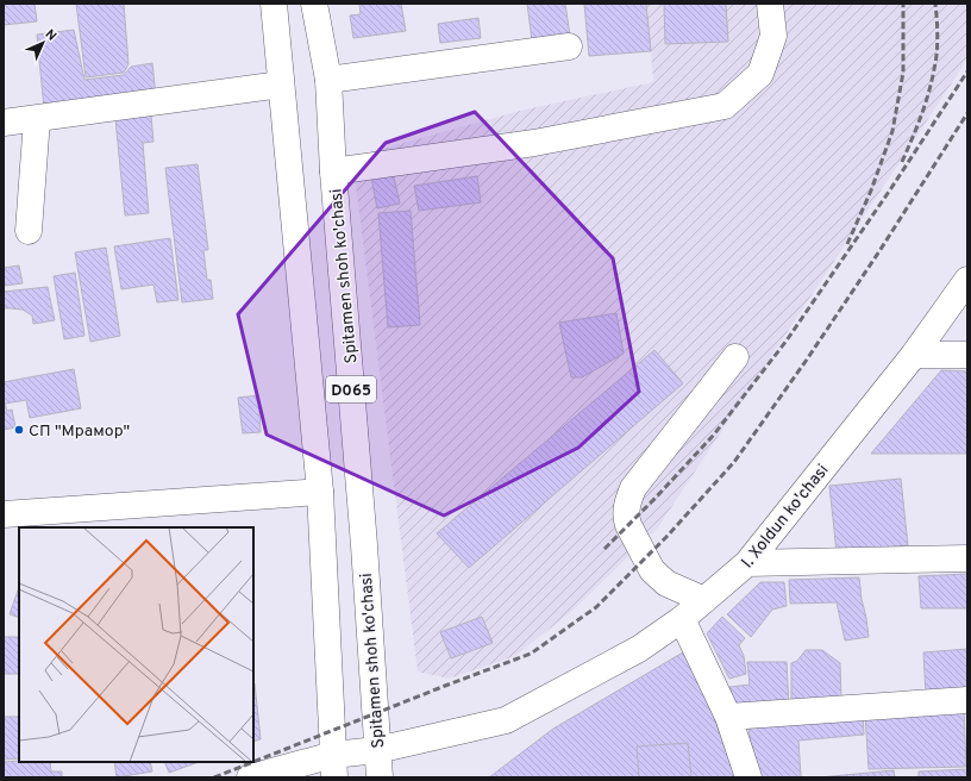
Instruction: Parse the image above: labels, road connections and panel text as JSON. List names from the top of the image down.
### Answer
{
  "streets": {
    "street": ["Spitamen shoh ko'chasi", "D065", "I. Xoldun ko'chasi"]
  },
  "crossings": [
    ["Spitamen shoh ko'chasi", "I. Xoldun ko'chasi"],
    ["D065", "I. Xoldun ko'chasi"]
  ],
  "places": ["СП \"Мрамор\""],
  "north": "top right"
}
